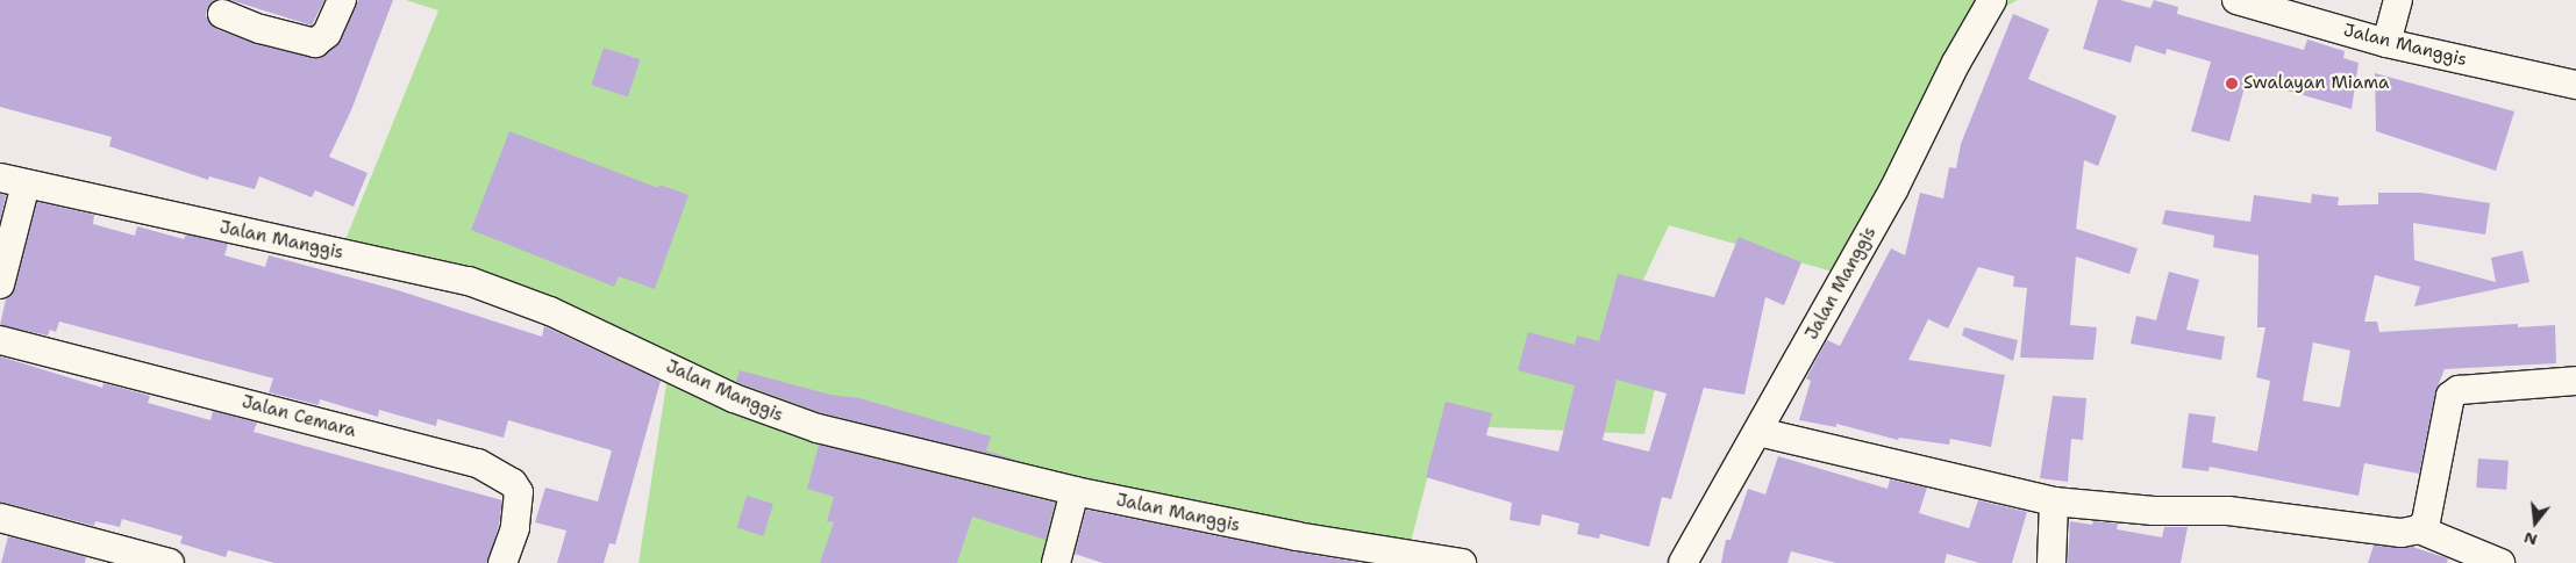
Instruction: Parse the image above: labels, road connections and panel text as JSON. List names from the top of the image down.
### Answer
{
  "streets": {
    "street": ["Jalan Manggis", "Jalan Cemara"]
  },
  "places": ["Swalayan Miama"],
  "north": "bottom"
}
